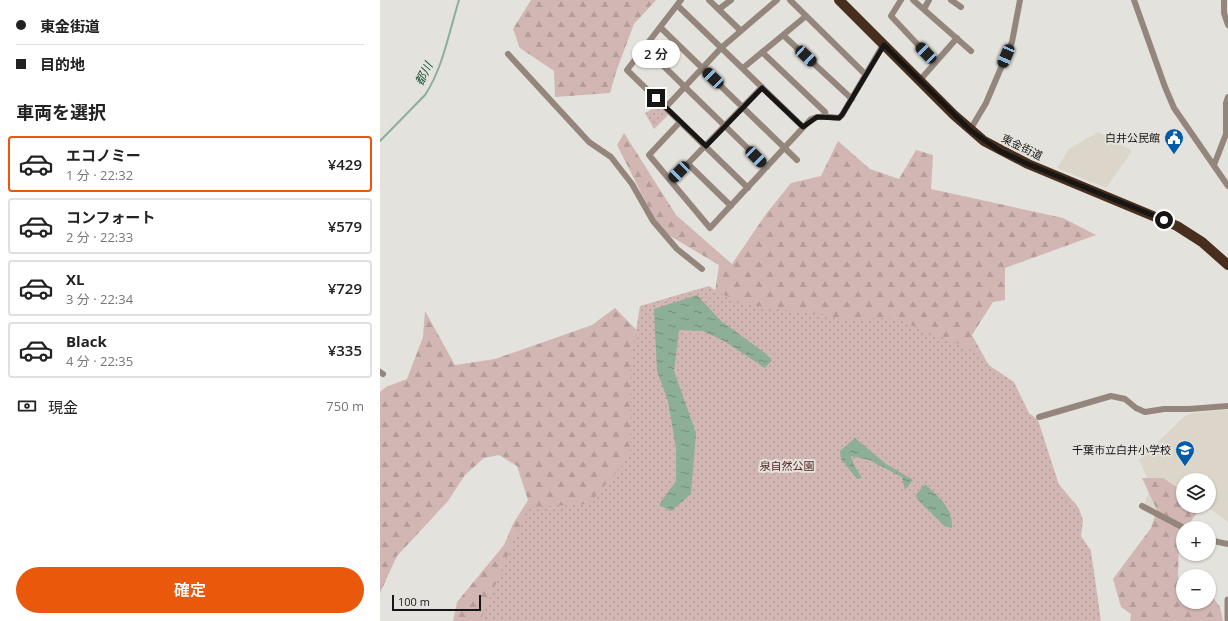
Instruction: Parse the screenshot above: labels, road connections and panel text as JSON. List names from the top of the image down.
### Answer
{
  "streets": {
    "highway": ["東金街道"]
  },
  "water": ["都川"],
  "parks": ["泉自然公園"],
  "places": {
    "public building": ["白井公民館"],
    "school or university": ["千葉市立白井小学校"]
  },
  "scale_bar": "100 m",
  "page": {
    "banner": ["東金街道", "目的地"],
    "bubble": "2 分",
    "heading": "車両を選択",
    "list": [
      {
        "name": "エコノミー",
        "note": "1 分 · 22:32",
        "value": "¥429"
      },
      {
        "name": "コンフォート",
        "note": "2 分 · 22:33",
        "value": "¥579"
      },
      {
        "name": "XL",
        "note": "3 分 · 22:34",
        "value": "¥729"
      },
      {
        "name": "Black",
        "note": "4 分 · 22:35",
        "value": "¥335"
      }
    ],
    "pay": ["現金", "750 m"],
    "map_buttons": ["+", "−"],
    "buttons": "確定",
    "scale": "100 m"
  }
}
